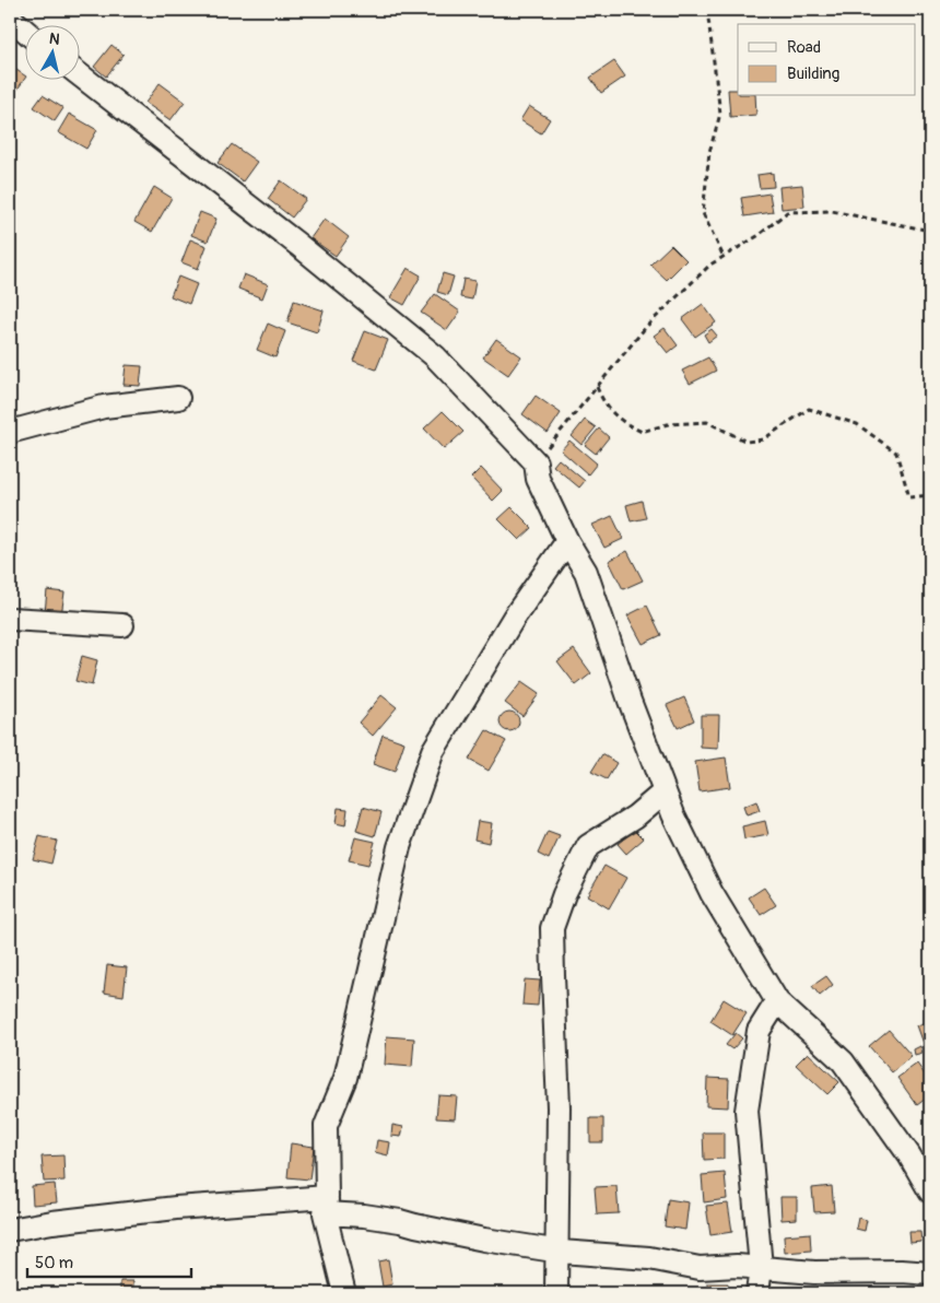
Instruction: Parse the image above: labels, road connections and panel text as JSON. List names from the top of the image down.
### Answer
{
  "legend": ["Road", "Building"],
  "scale_bar": "50 m",
  "north": "top"
}
